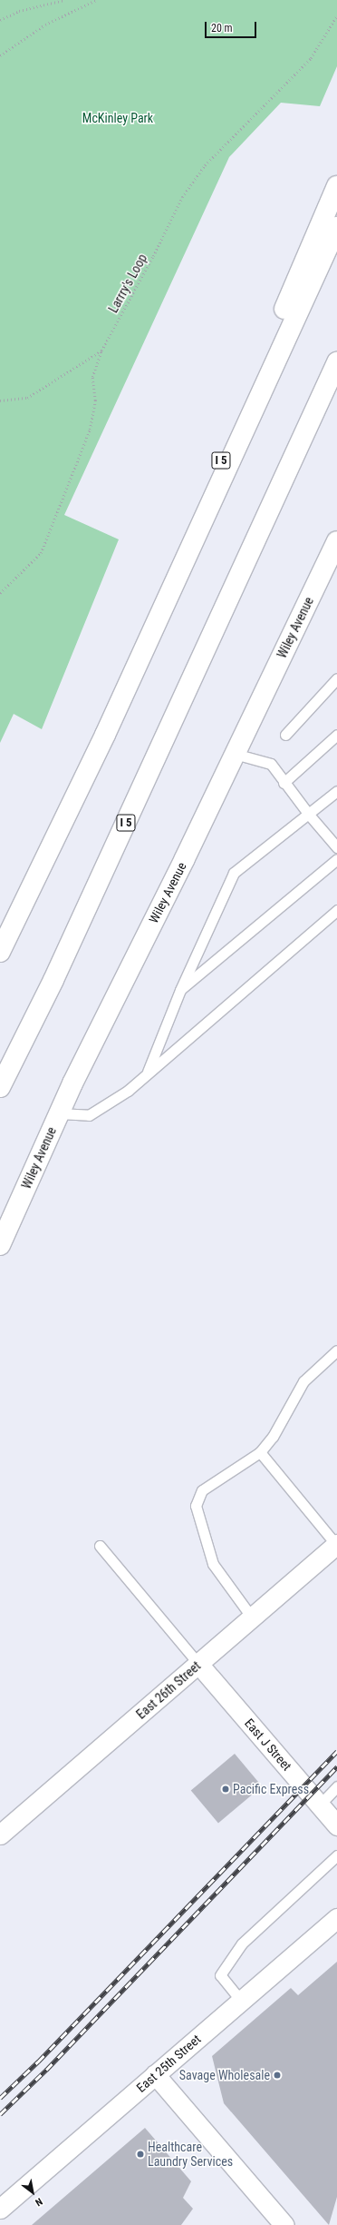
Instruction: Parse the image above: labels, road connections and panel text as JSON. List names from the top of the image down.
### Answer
{
  "streets": {
    "main road": ["I 5", "Wiley Avenue"],
    "street": ["East 26th Street", "East J Street", "East 25th Street"],
    "path": ["Larrry's Loop"]
  },
  "crossings": [
    ["East 26th Street", "East J Street"]
  ],
  "parks": ["McKinley Park"],
  "places": ["Pacific Express", "Savage Wholesale", "Healthcare Laundry Services"],
  "scale_bar": "20 m",
  "north": "bottom right"
}
